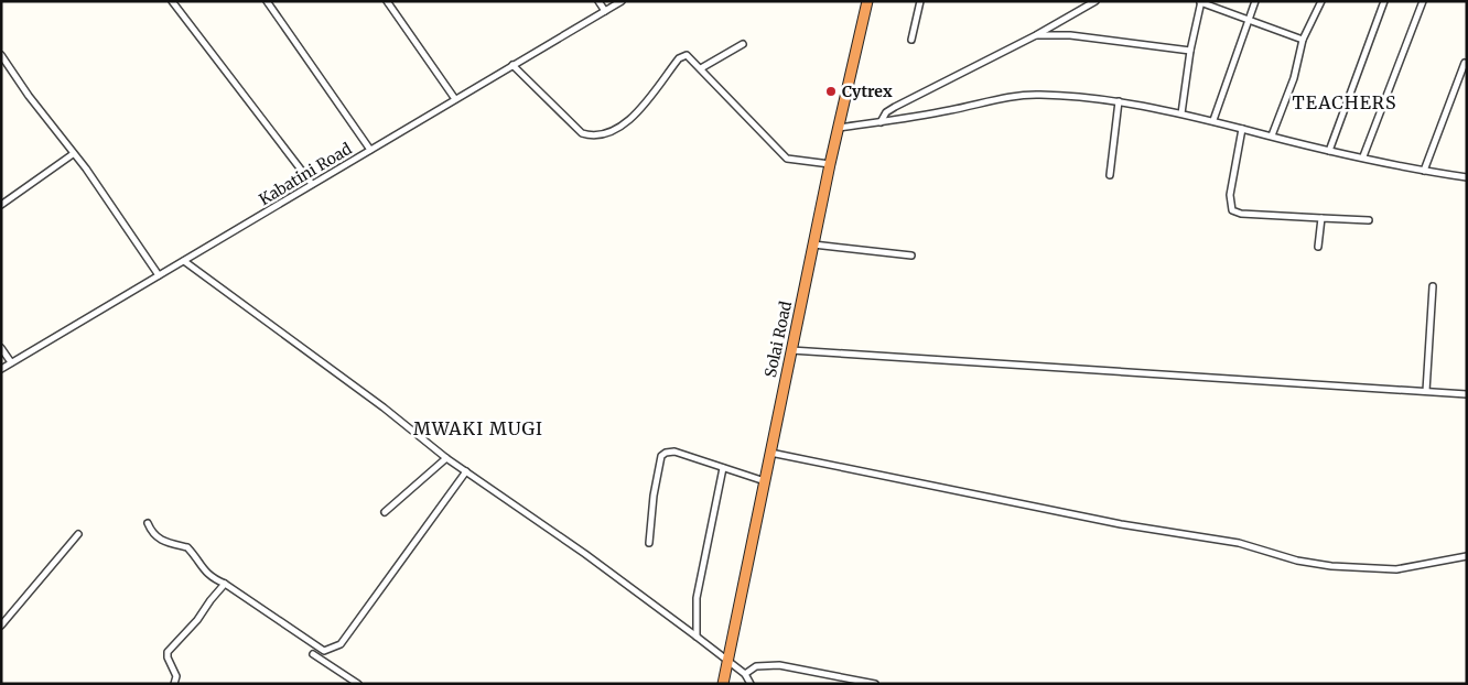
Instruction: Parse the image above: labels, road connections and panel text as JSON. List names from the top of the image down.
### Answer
{
  "streets": {
    "highway": ["Solai Road"],
    "street": ["Kabatini Road"]
  },
  "districts": ["TEACHERS", "MWAKI MUGI"],
  "places": ["Cytrex"]
}
